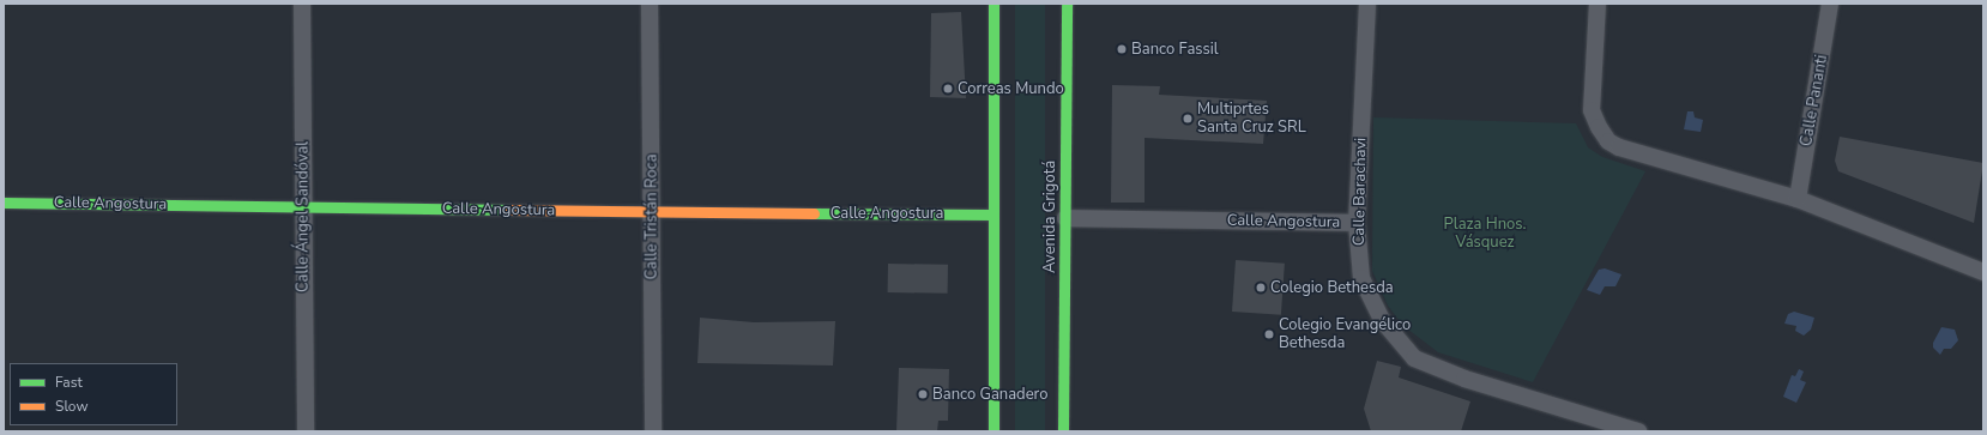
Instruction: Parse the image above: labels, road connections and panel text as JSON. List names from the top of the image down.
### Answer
{
  "streets": {
    "street": [
      "Calle Pananti",
      "Calle Barachavi",
      "Calle Angostura",
      "Calle Ángel Sandóval",
      "Calle Tristán Roca",
      "Avenida Grigotá"
    ]
  },
  "crossings": [
    ["Calle Barachavi", "Calle Angostura"],
    ["Calle Angostura", "Calle Ángel Sandóval"],
    ["Calle Angostura", "Calle Tristán Roca"],
    ["Calle Angostura", "Avenida Grigotá"]
  ],
  "parks": ["Plaza Hnos. Vásquez"],
  "places": [
    "Banco Fassil",
    "Correas Mundo",
    "Multiprtes Santa Cruz SRL",
    "Colegio Bethesda",
    "Colegio Evangélico Bethesda",
    "Banco Ganadero"
  ],
  "legend": ["Fast", "Slow"]
}
